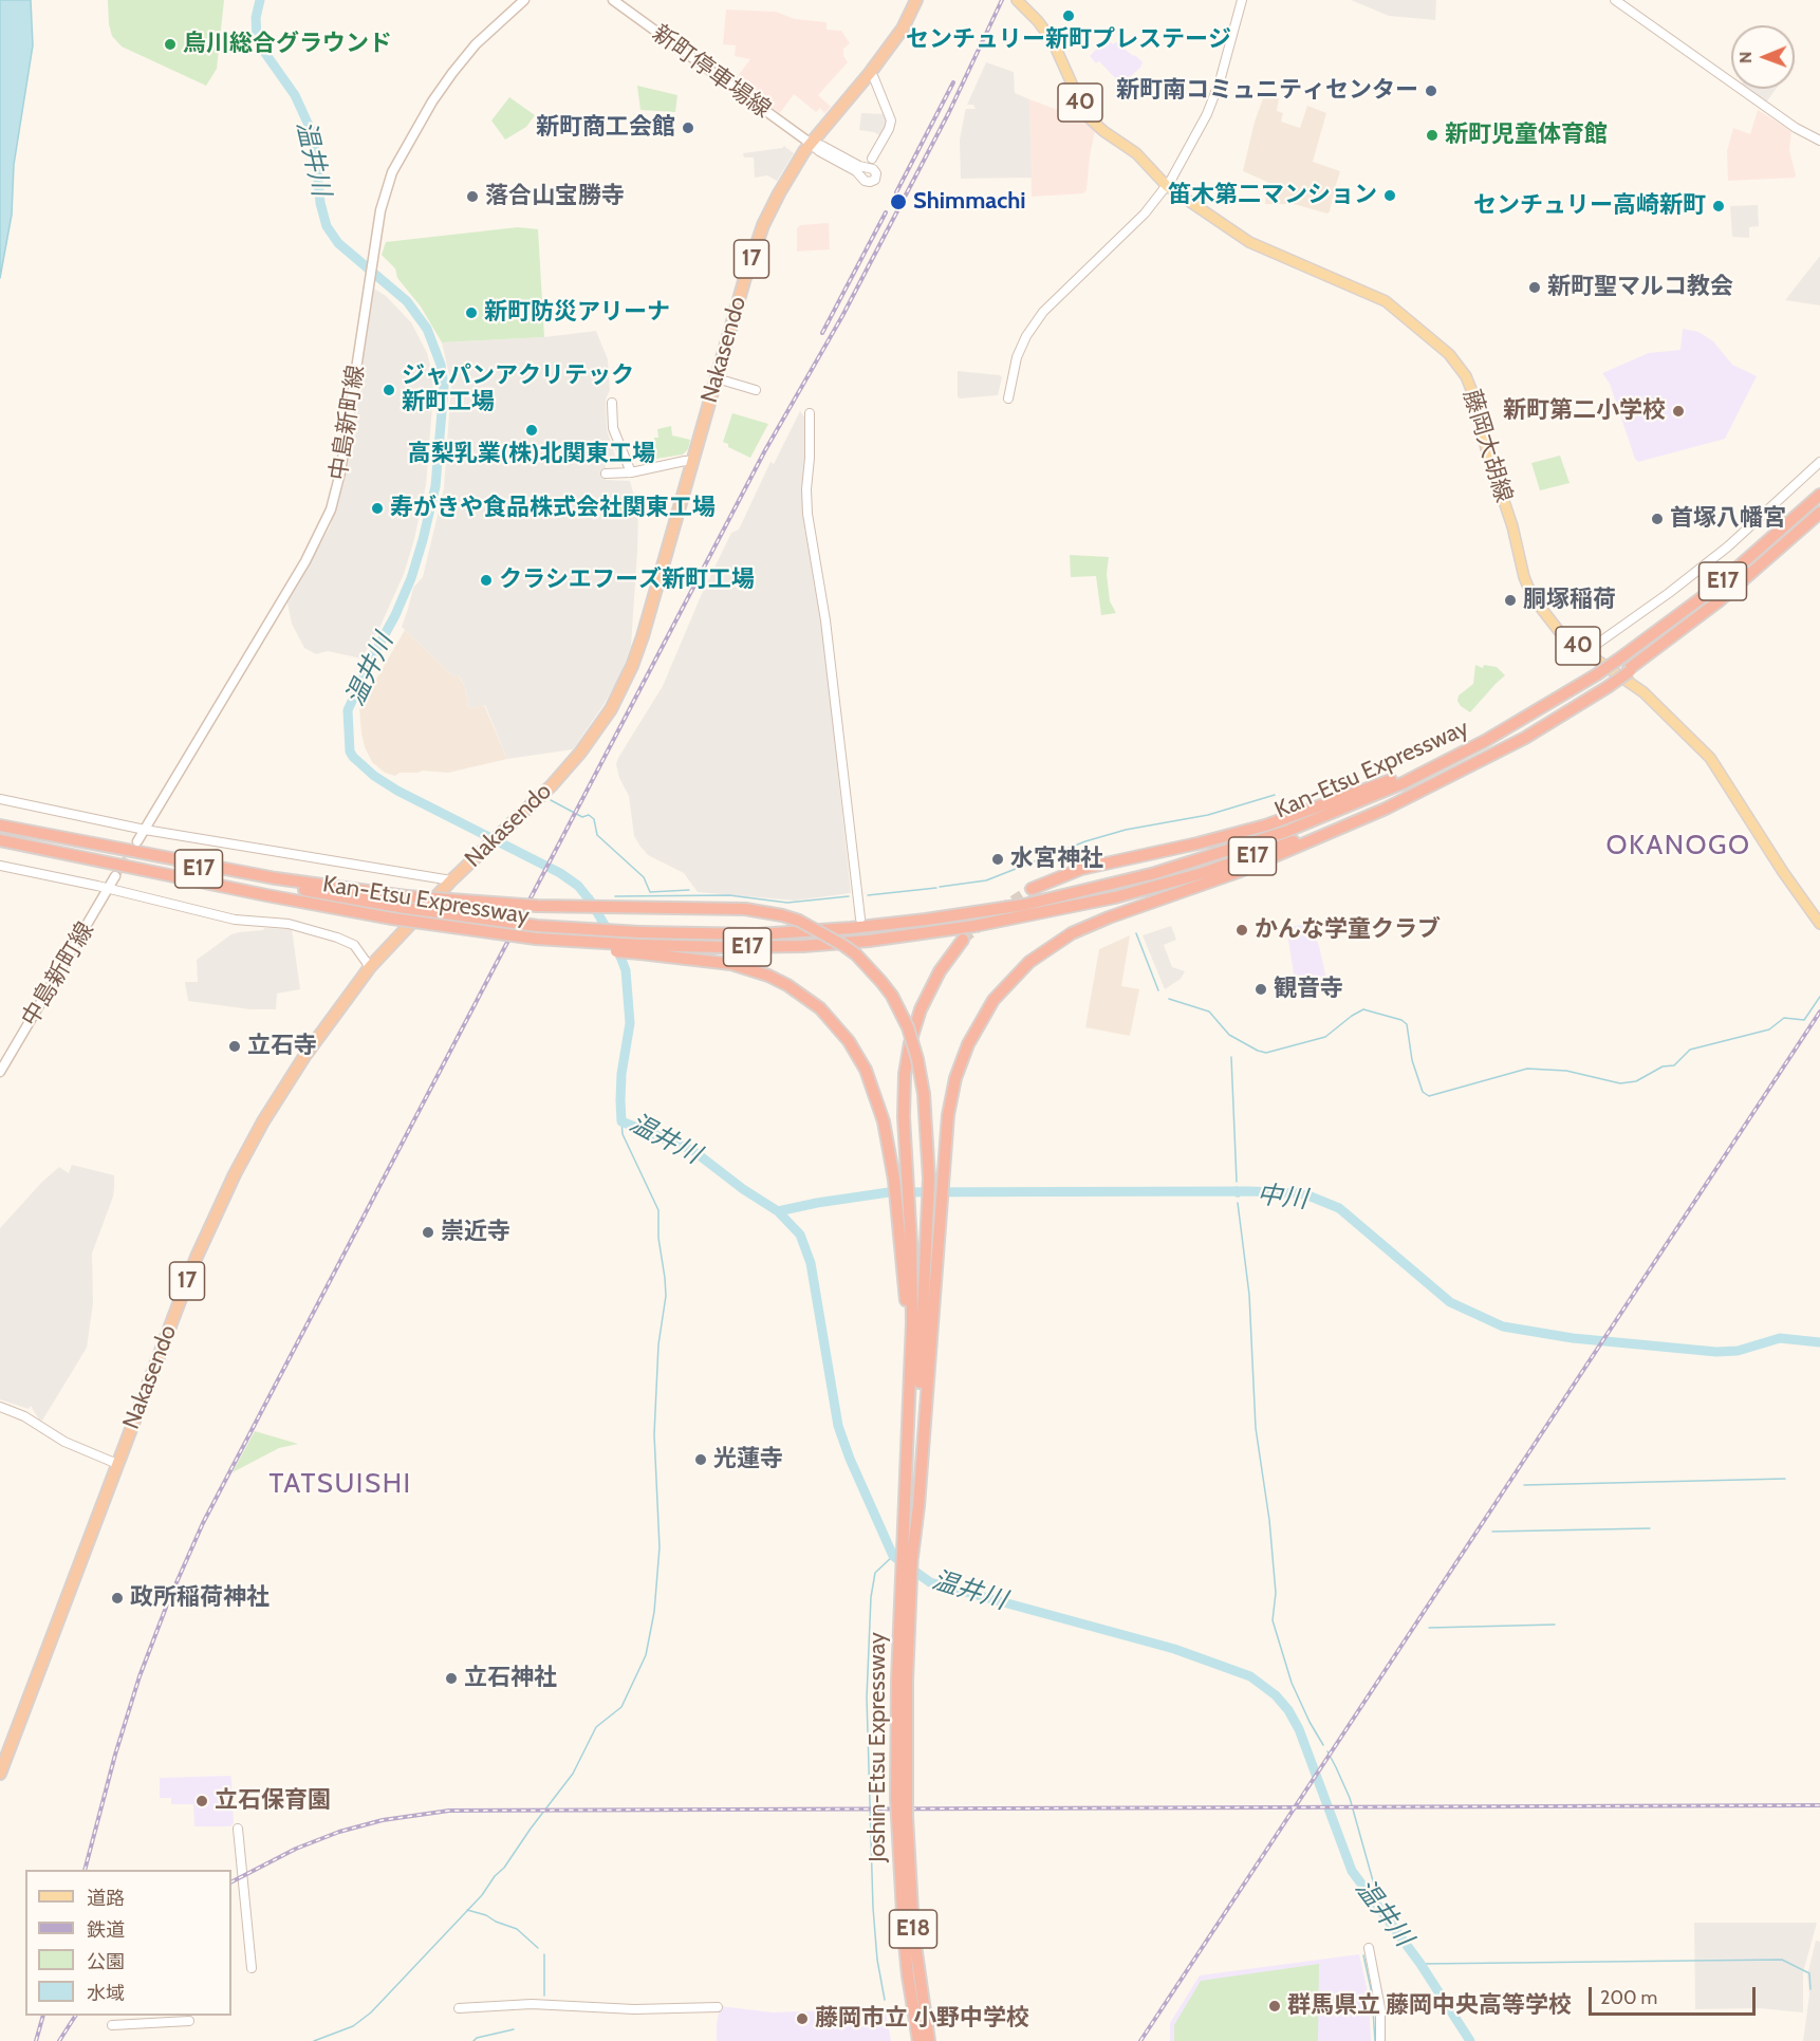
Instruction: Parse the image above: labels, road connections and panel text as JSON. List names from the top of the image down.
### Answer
{
  "streets": {
    "highway": [
      "17",
      "Nakasendo",
      "E17",
      "Kan-Etsu Expressway",
      "Joshin-Etsu Expressway",
      "E18"
    ],
    "main road": [
      "新町停車場線",
      "40",
      "中島新町線",
      "藤岡大胡線"
    ]
  },
  "crossings": [
    ["新町停車場線", "Nakasendo"]
  ],
  "districts": ["OKANOGO", "TATSUISHI"],
  "water": ["温井川", "中川"],
  "places": [
    "センチュリー新町プレステージ",
    "烏川総合グラウンド",
    "新町南コミュニティセンター",
    "新町商工会館",
    "新町児童体育館",
    "笛木第二マンション",
    "落合山宝勝寺",
    "Shimmachi",
    "センチュリー高崎新町",
    "新町聖マルコ教会",
    "新町防災アリーナ",
    "ジャパンアクリテック 新町工場",
    "新町第二小学校",
    "高梨乳業(株)北関東工場",
    "寿がきや食品株式会社関東工場",
    "首塚八幡宮",
    "クラシエフーズ新町工場",
    "胴塚稲荷",
    "水宮神社",
    "かんな学童クラブ",
    "観音寺",
    "立石寺",
    "崇近寺",
    "光蓮寺",
    "政所稲荷神社",
    "立石神社",
    "立石保育園",
    "群馬県立 藤岡中央高等学校",
    "藤岡市立 小野中学校"
  ],
  "legend": [
    "道路",
    "鉄道",
    "公園",
    "水域"
  ],
  "scale_bar": "200 m",
  "north": "left"
}
